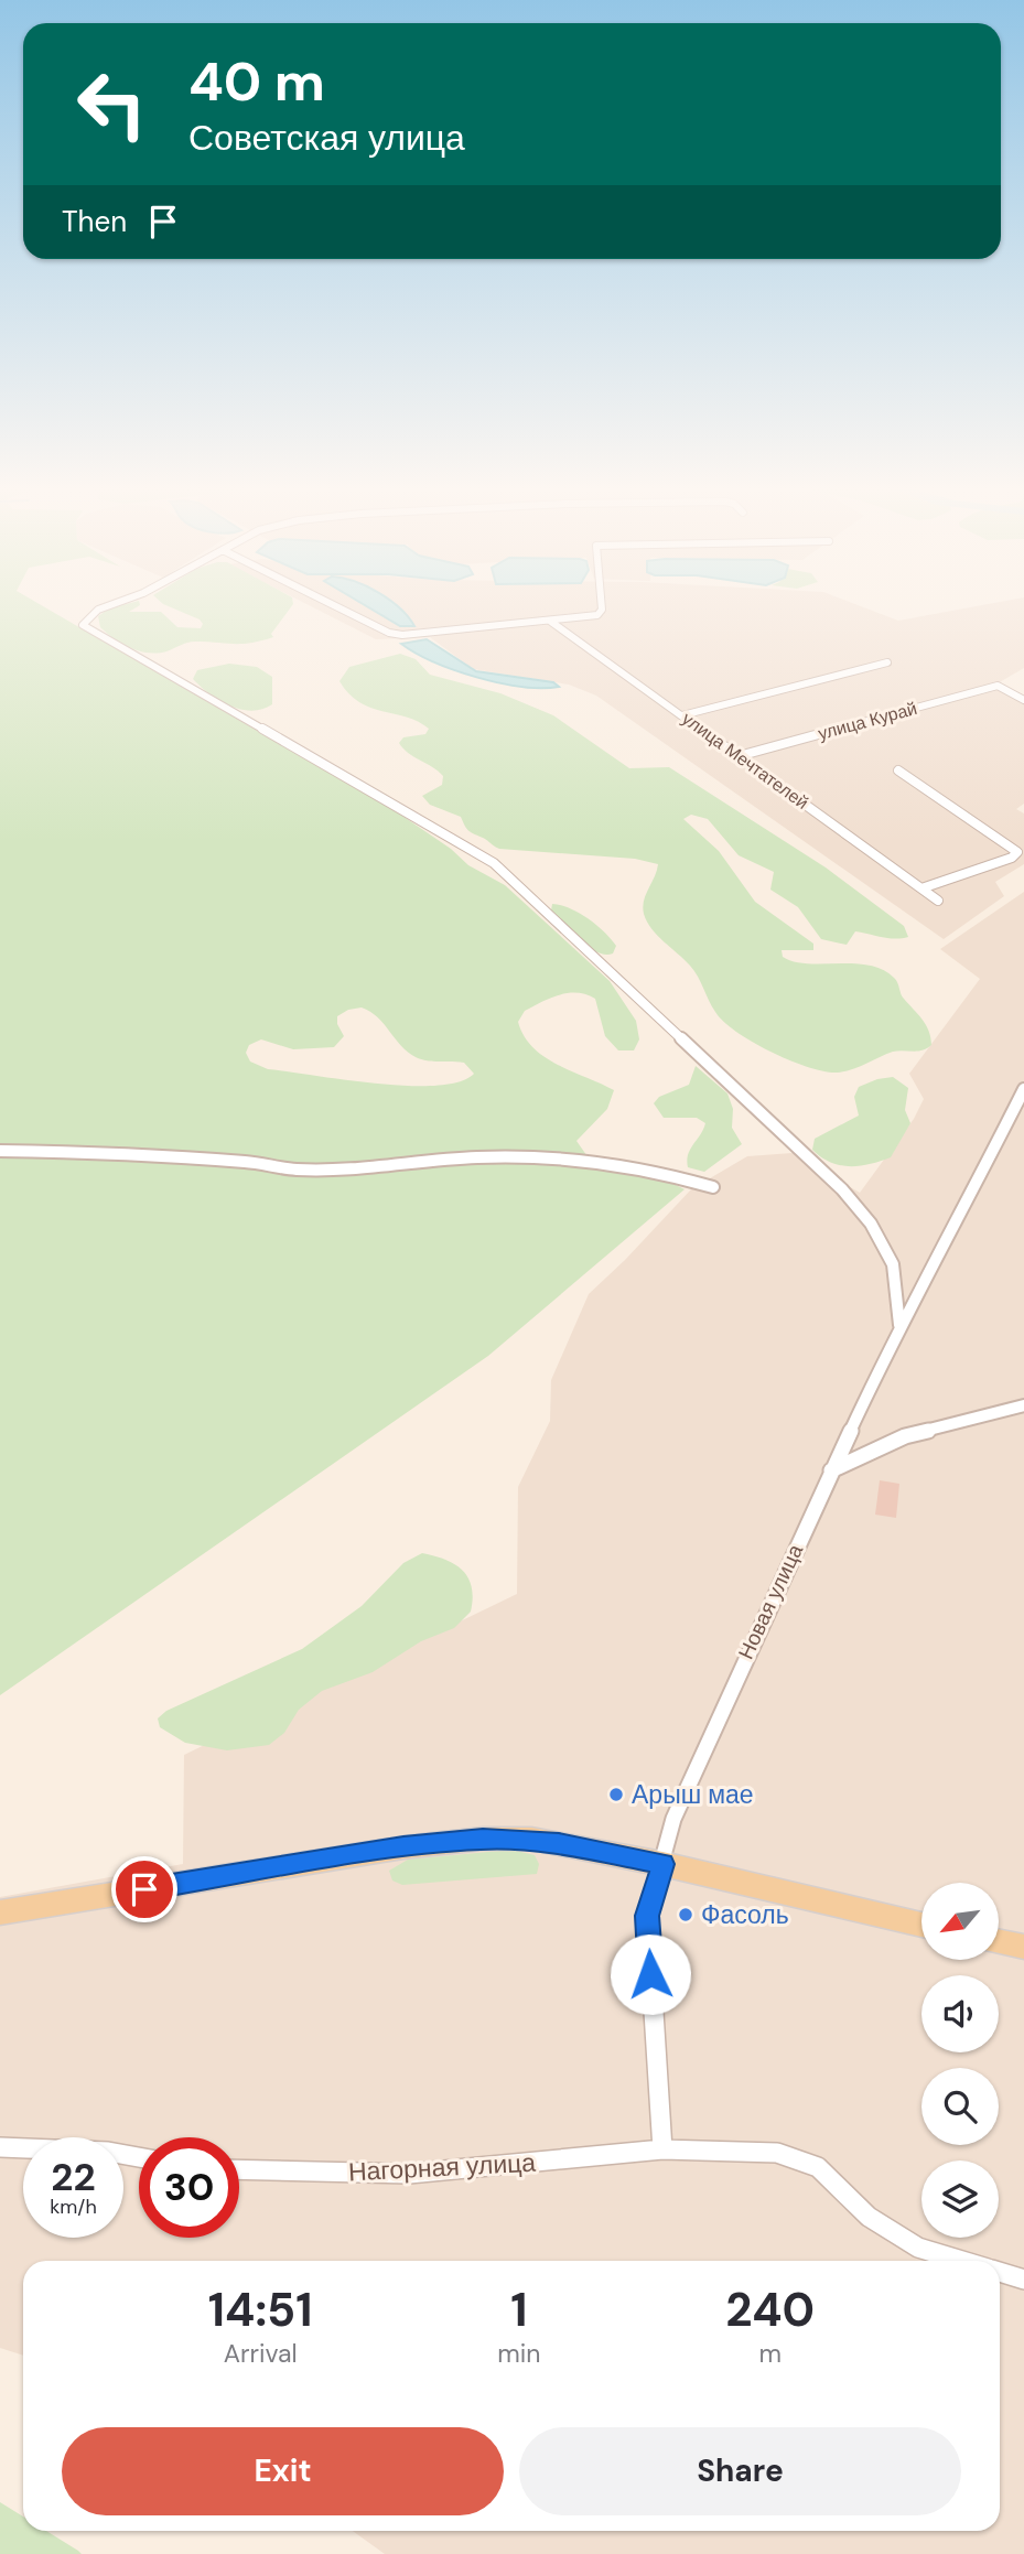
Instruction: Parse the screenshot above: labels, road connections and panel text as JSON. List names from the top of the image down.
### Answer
{
  "streets": {
    "street": [
      "улица Курай",
      "улица Мечтателей",
      "Новая улица",
      "Нагорная улица"
    ]
  },
  "crossings": [
    ["улица Курай", "улица Мечтателей"],
    ["Новая улица", "Нагорная улица"]
  ],
  "places": ["Арыш мае", "Фасоль"],
  "north": "bottom left",
  "page": {
    "turn": ["40 m", "Советская улица"],
    "then": "Then",
    "speed": "22 km/h",
    "limit": "30",
    "eta": [
      "14:51",
      "Arrival",
      "1",
      "min",
      "240",
      "m"
    ],
    "buttons": ["Exit", "Share"]
  }
}
